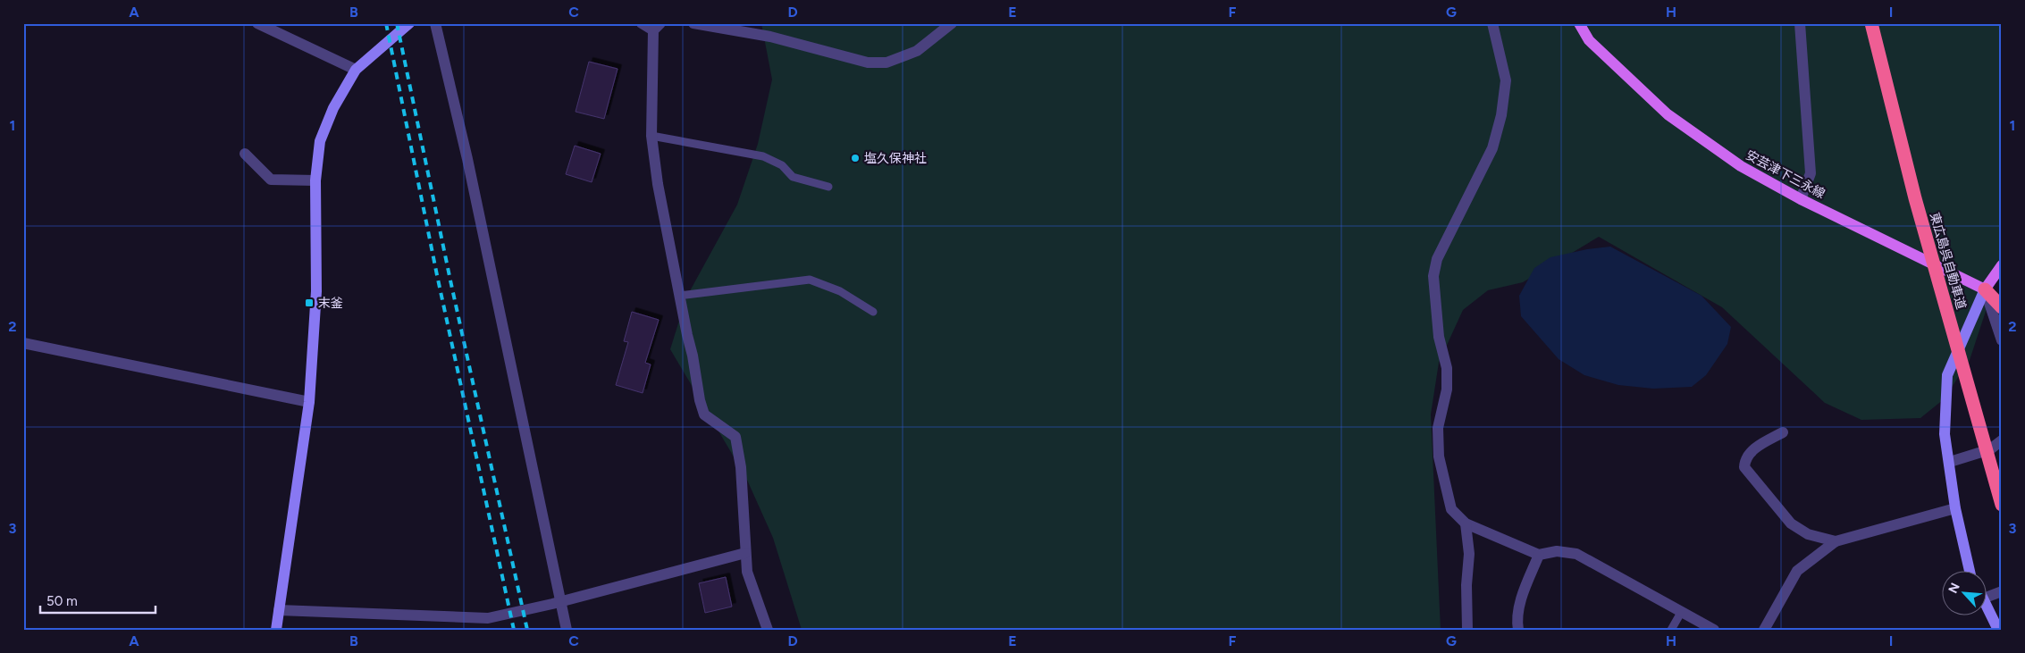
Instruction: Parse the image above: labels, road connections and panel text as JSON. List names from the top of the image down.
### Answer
{
  "streets": {
    "highway": ["東広島呉自動車道"],
    "main road": ["安芸津下三永線"]
  },
  "places": {
    "other": ["塩久保神社"],
    "transit": ["末釜"]
  },
  "scale_bar": "50 m",
  "north": "top left",
  "grid": {
    "columns": [
      "A",
      "B",
      "C",
      "D",
      "E",
      "F",
      "G",
      "H",
      "I"
    ],
    "rows": ["1", "2", "3"]
  }
}
